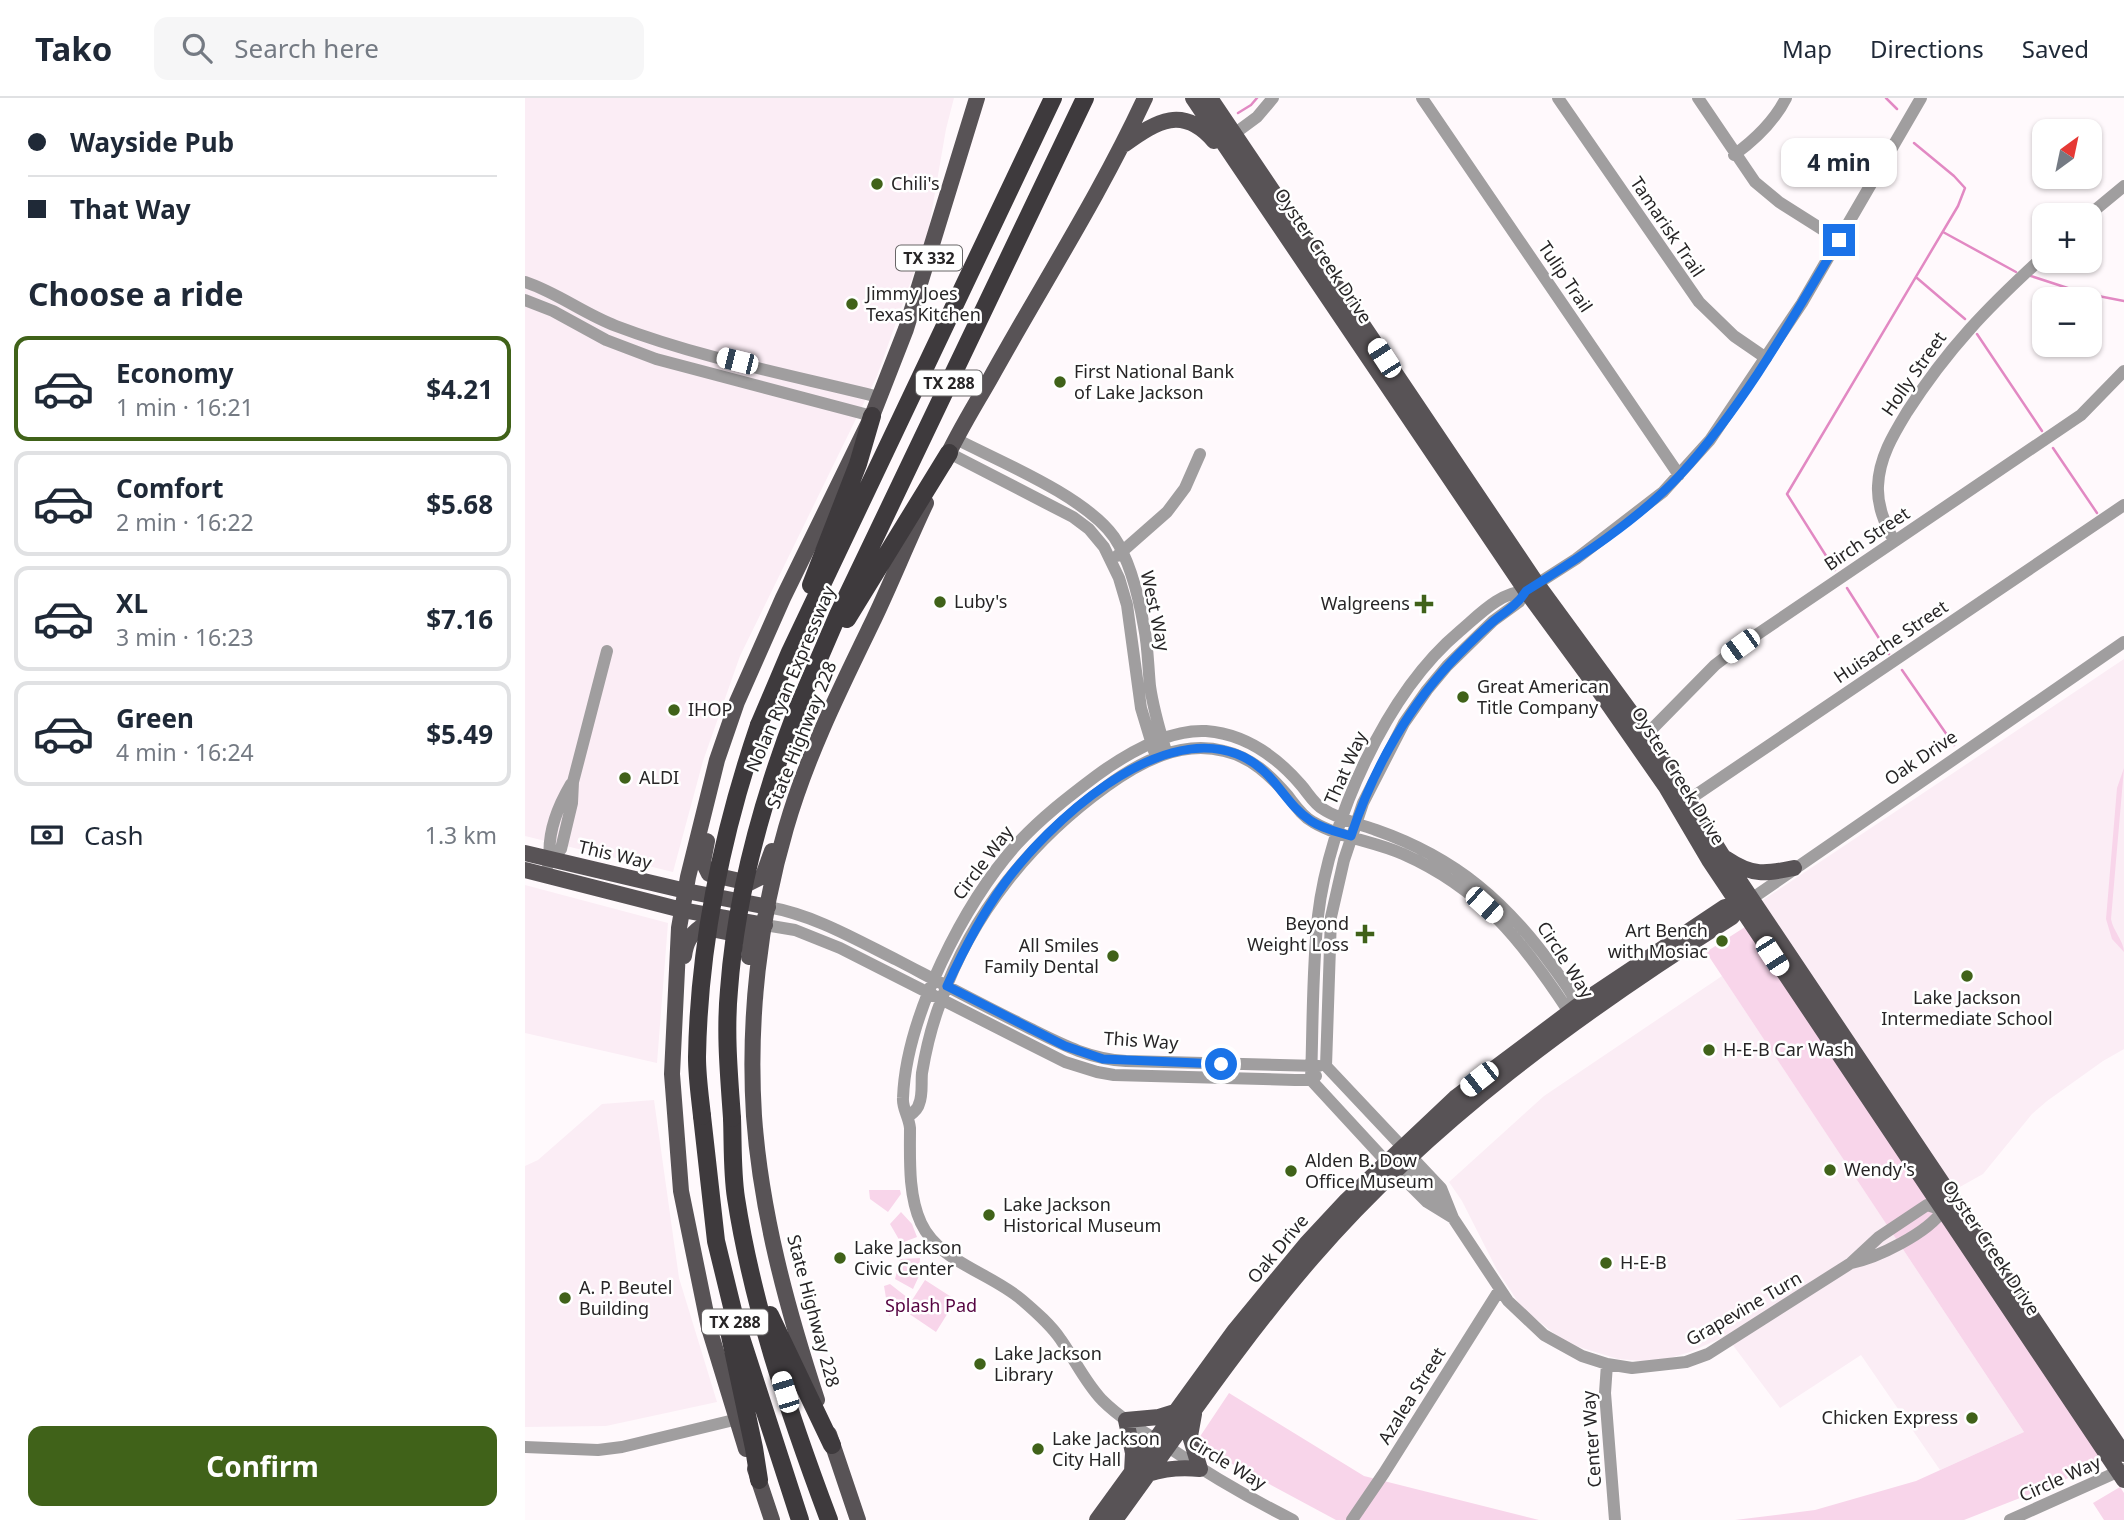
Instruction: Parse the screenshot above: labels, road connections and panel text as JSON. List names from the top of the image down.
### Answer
{
  "streets": {
    "highway": ["TX 288", "Nolan Ryan Expressway"],
    "main road": [
      "Oyster Creek Drive",
      "TX 332",
      "State Highway 228",
      "Oak Drive",
      "This Way"
    ],
    "street": [
      "Tamarisk Trail",
      "Tulip Trail",
      "Holly Street",
      "Birch Street",
      "West Way",
      "Huisache Street",
      "That Way",
      "Circle Way",
      "Grapevine Turn",
      "Azalea Street",
      "Center Way"
    ]
  },
  "crossings": [
    ["Tamarisk Trail", "That Way"],
    ["Oyster Creek Drive", "Birch Street"],
    ["Oyster Creek Drive", "Huisache Street"],
    ["Oyster Creek Drive", "Oak Drive"],
    ["Oyster Creek Drive", "That Way"],
    ["Oyster Creek Drive", "Circle Way"],
    ["Oyster Creek Drive", "Grapevine Turn"],
    ["Tulip Trail", "That Way"],
    ["Holly Street", "Birch Street"],
    ["West Way", "State Highway 228"],
    ["West Way", "Circle Way"],
    ["State Highway 228", "This Way"],
    ["Oak Drive", "Circle Way"],
    ["That Way", "This Way"],
    ["That Way", "Circle Way"],
    ["This Way", "Circle Way"],
    ["Grapevine Turn", "Center Way"]
  ],
  "parks": ["Splash Pad"],
  "places": {
    "other": [
      "Chili's",
      "Jimmy Joes Texas Kitchen",
      "First National Bank of Lake Jackson",
      "Luby's",
      "Great American Title Company",
      "IHOP",
      "ALDI",
      "Art Bench with Mosiac",
      "All Smiles Family Dental",
      "Lake Jackson Intermediate School",
      "H-E-B Car Wash",
      "Wendy's",
      "Alden B. Dow Office Museum",
      "Lake Jackson Historical Museum",
      "Lake Jackson Civic Center",
      "H-E-B",
      "A. P. Beutel Building",
      "Lake Jackson Library",
      "Chicken Express",
      "Lake Jackson City Hall"
    ],
    "health": ["Walgreens", "Beyond Weight Loss"]
  },
  "north": "top right",
  "page": {
    "header": "Tako",
    "search": "Search here",
    "nav": ["Map", "Directions", "Saved"],
    "banner": ["Wayside Pub", "That Way"],
    "map_buttons": ["+", "−"],
    "bubble": "4 min",
    "heading": "Choose a ride",
    "list": [
      {
        "name": "Economy",
        "note": "1 min · 16:21",
        "value": "$4.21"
      },
      {
        "name": "Comfort",
        "note": "2 min · 16:22",
        "value": "$5.68"
      },
      {
        "name": "XL",
        "note": "3 min · 16:23",
        "value": "$7.16"
      },
      {
        "name": "Green",
        "note": "4 min · 16:24",
        "value": "$5.49"
      }
    ],
    "pay": ["Cash", "1.3 km"],
    "buttons": "Confirm"
  }
}
